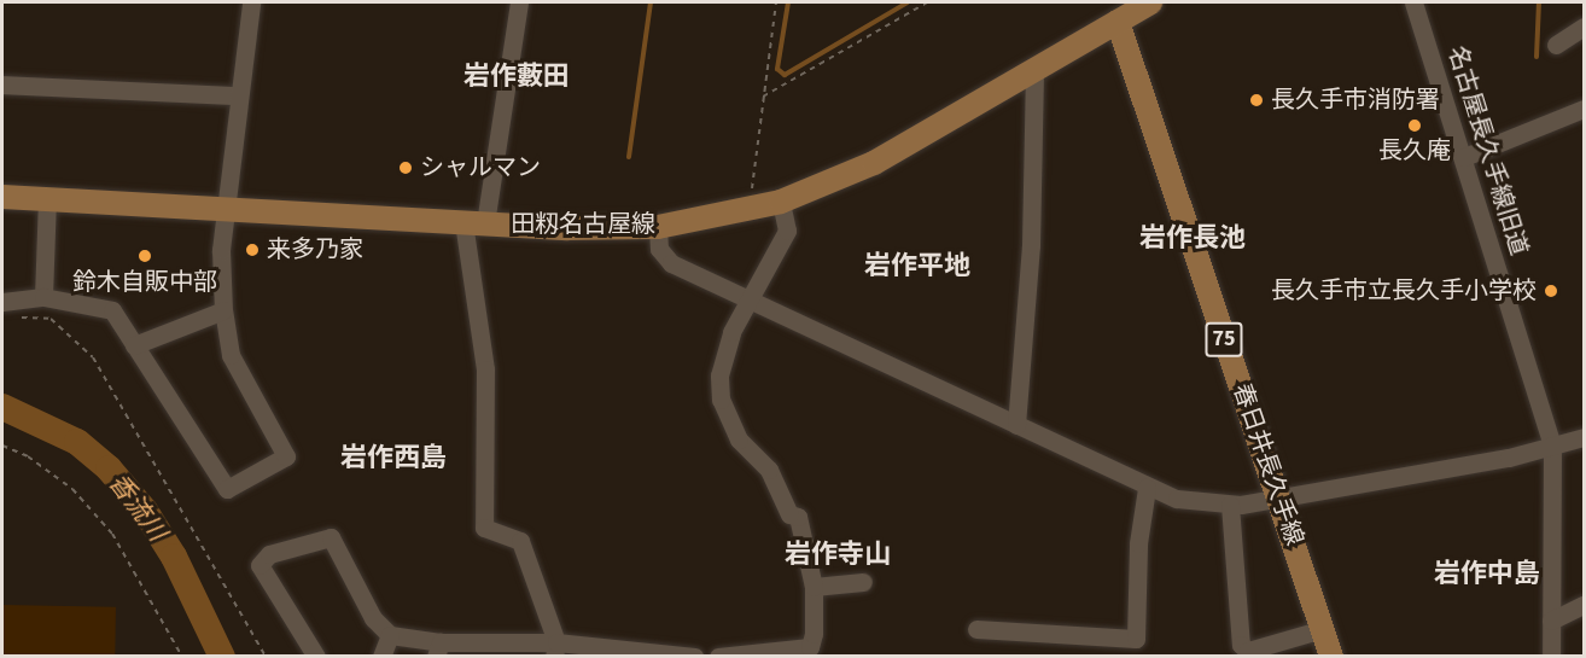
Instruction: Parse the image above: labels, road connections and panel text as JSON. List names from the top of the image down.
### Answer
{
  "streets": {
    "main road": ["田籾名古屋線", "75", "春日井長久手線"],
    "street": ["名古屋長久手線旧道"]
  },
  "crossings": [
    ["田籾名古屋線", "春日井長久手線"]
  ],
  "districts": [
    "岩作藪田",
    "岩作長池",
    "岩作平地",
    "岩作西島",
    "岩作寺山",
    "岩作中島"
  ],
  "water": ["香流川"],
  "places": [
    "長久手市消防署",
    "長久庵",
    "シャルマン",
    "来多乃家",
    "鈴木自販中部",
    "長久手市立長久手小学校"
  ]
}
